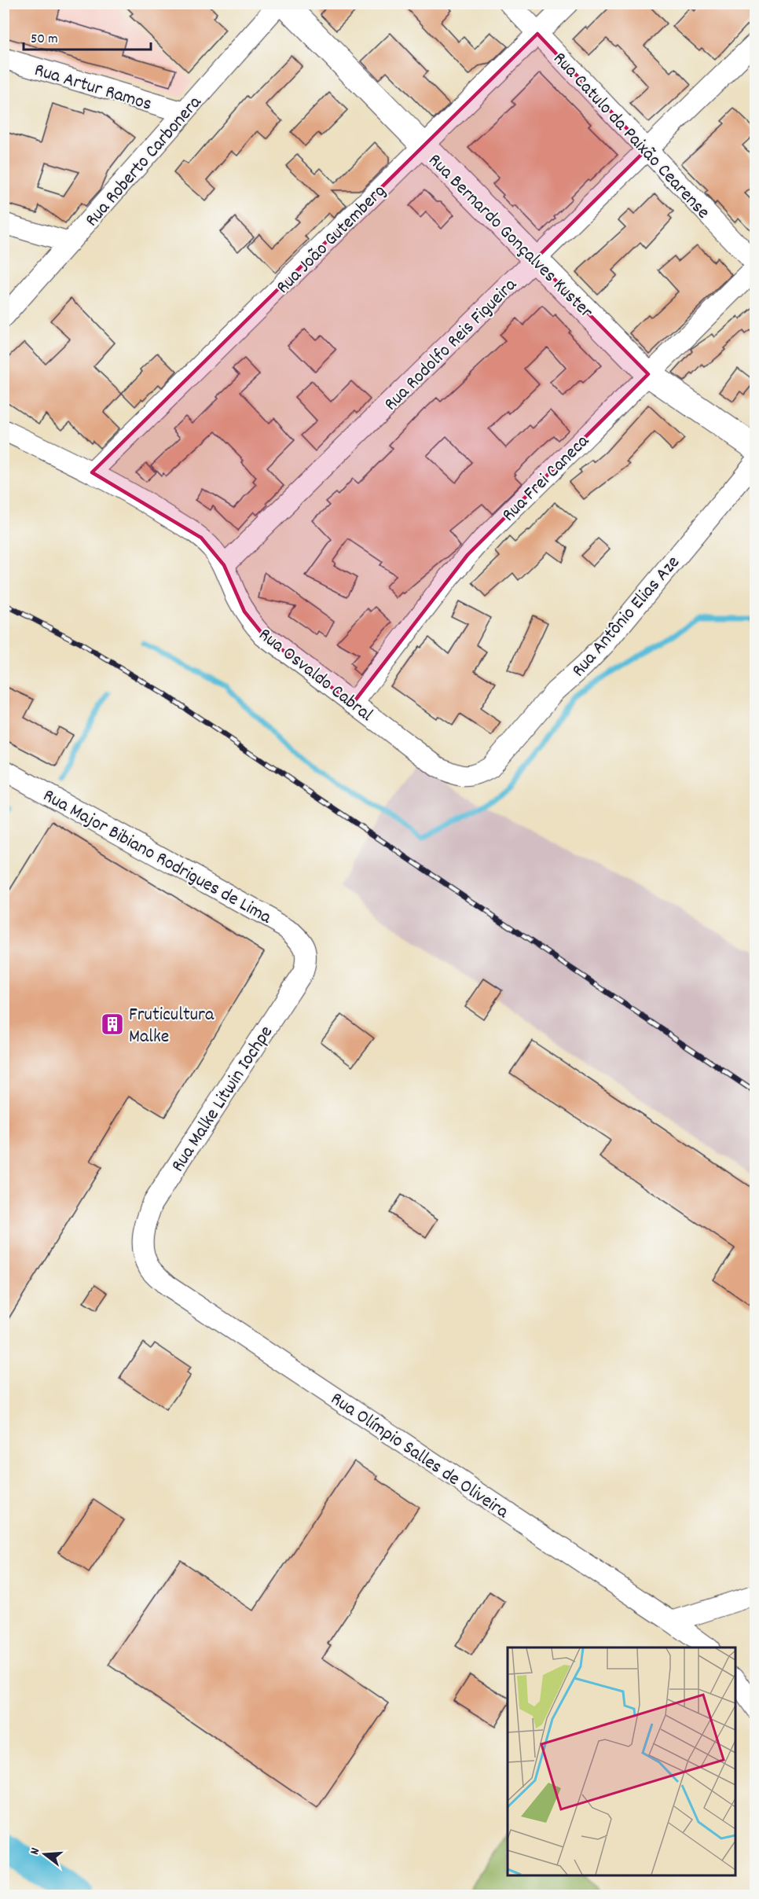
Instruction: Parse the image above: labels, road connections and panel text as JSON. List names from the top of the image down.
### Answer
{
  "streets": {
    "street": [
      "Rua Artur Ramos",
      "Rua Catulo da Paixão Cearense",
      "Rua Roberto Carbonera",
      "Rua Bernardo Gonçalves Kuster",
      "Rua João Gutemberg",
      "Rua Rodolfo Reis Figueira",
      "Rua Frei Caneca",
      "Rua Antônio Elias Aze",
      "Rua Osvaldo Cabral",
      "Rua Major Bibiano Rodrigues de Lima",
      "Rua Malke Litwin Iochpe",
      "Rua Olímpio Salles de Oliveira"
    ]
  },
  "crossings": [
    ["Rua Artur Ramos", "Rua Roberto Carbonera"],
    ["Rua Catulo da Paixão Cearense", "Rua João Gutemberg"],
    ["Rua Catulo da Paixão Cearense", "Rua Rodolfo Reis Figueira"],
    ["Rua Catulo da Paixão Cearense", "Rua Frei Caneca"],
    ["Rua Roberto Carbonera", "Rua Bernardo Gonçalves Kuster"],
    ["Rua Bernardo Gonçalves Kuster", "Rua João Gutemberg"],
    ["Rua Bernardo Gonçalves Kuster", "Rua Rodolfo Reis Figueira"],
    ["Rua Bernardo Gonçalves Kuster", "Rua Frei Caneca"],
    ["Rua João Gutemberg", "Rua Osvaldo Cabral"],
    ["Rua Rodolfo Reis Figueira", "Rua Osvaldo Cabral"],
    ["Rua Frei Caneca", "Rua Osvaldo Cabral"],
    ["Rua Antônio Elias Aze", "Rua Osvaldo Cabral"],
    ["Rua Major Bibiano Rodrigues de Lima", "Rua Malke Litwin Iochpe"],
    ["Rua Malke Litwin Iochpe", "Rua Olímpio Salles de Oliveira"]
  ],
  "places": {
    "building": ["Fruticultura Malke"]
  },
  "scale_bar": "50 m",
  "north": "left"
}
